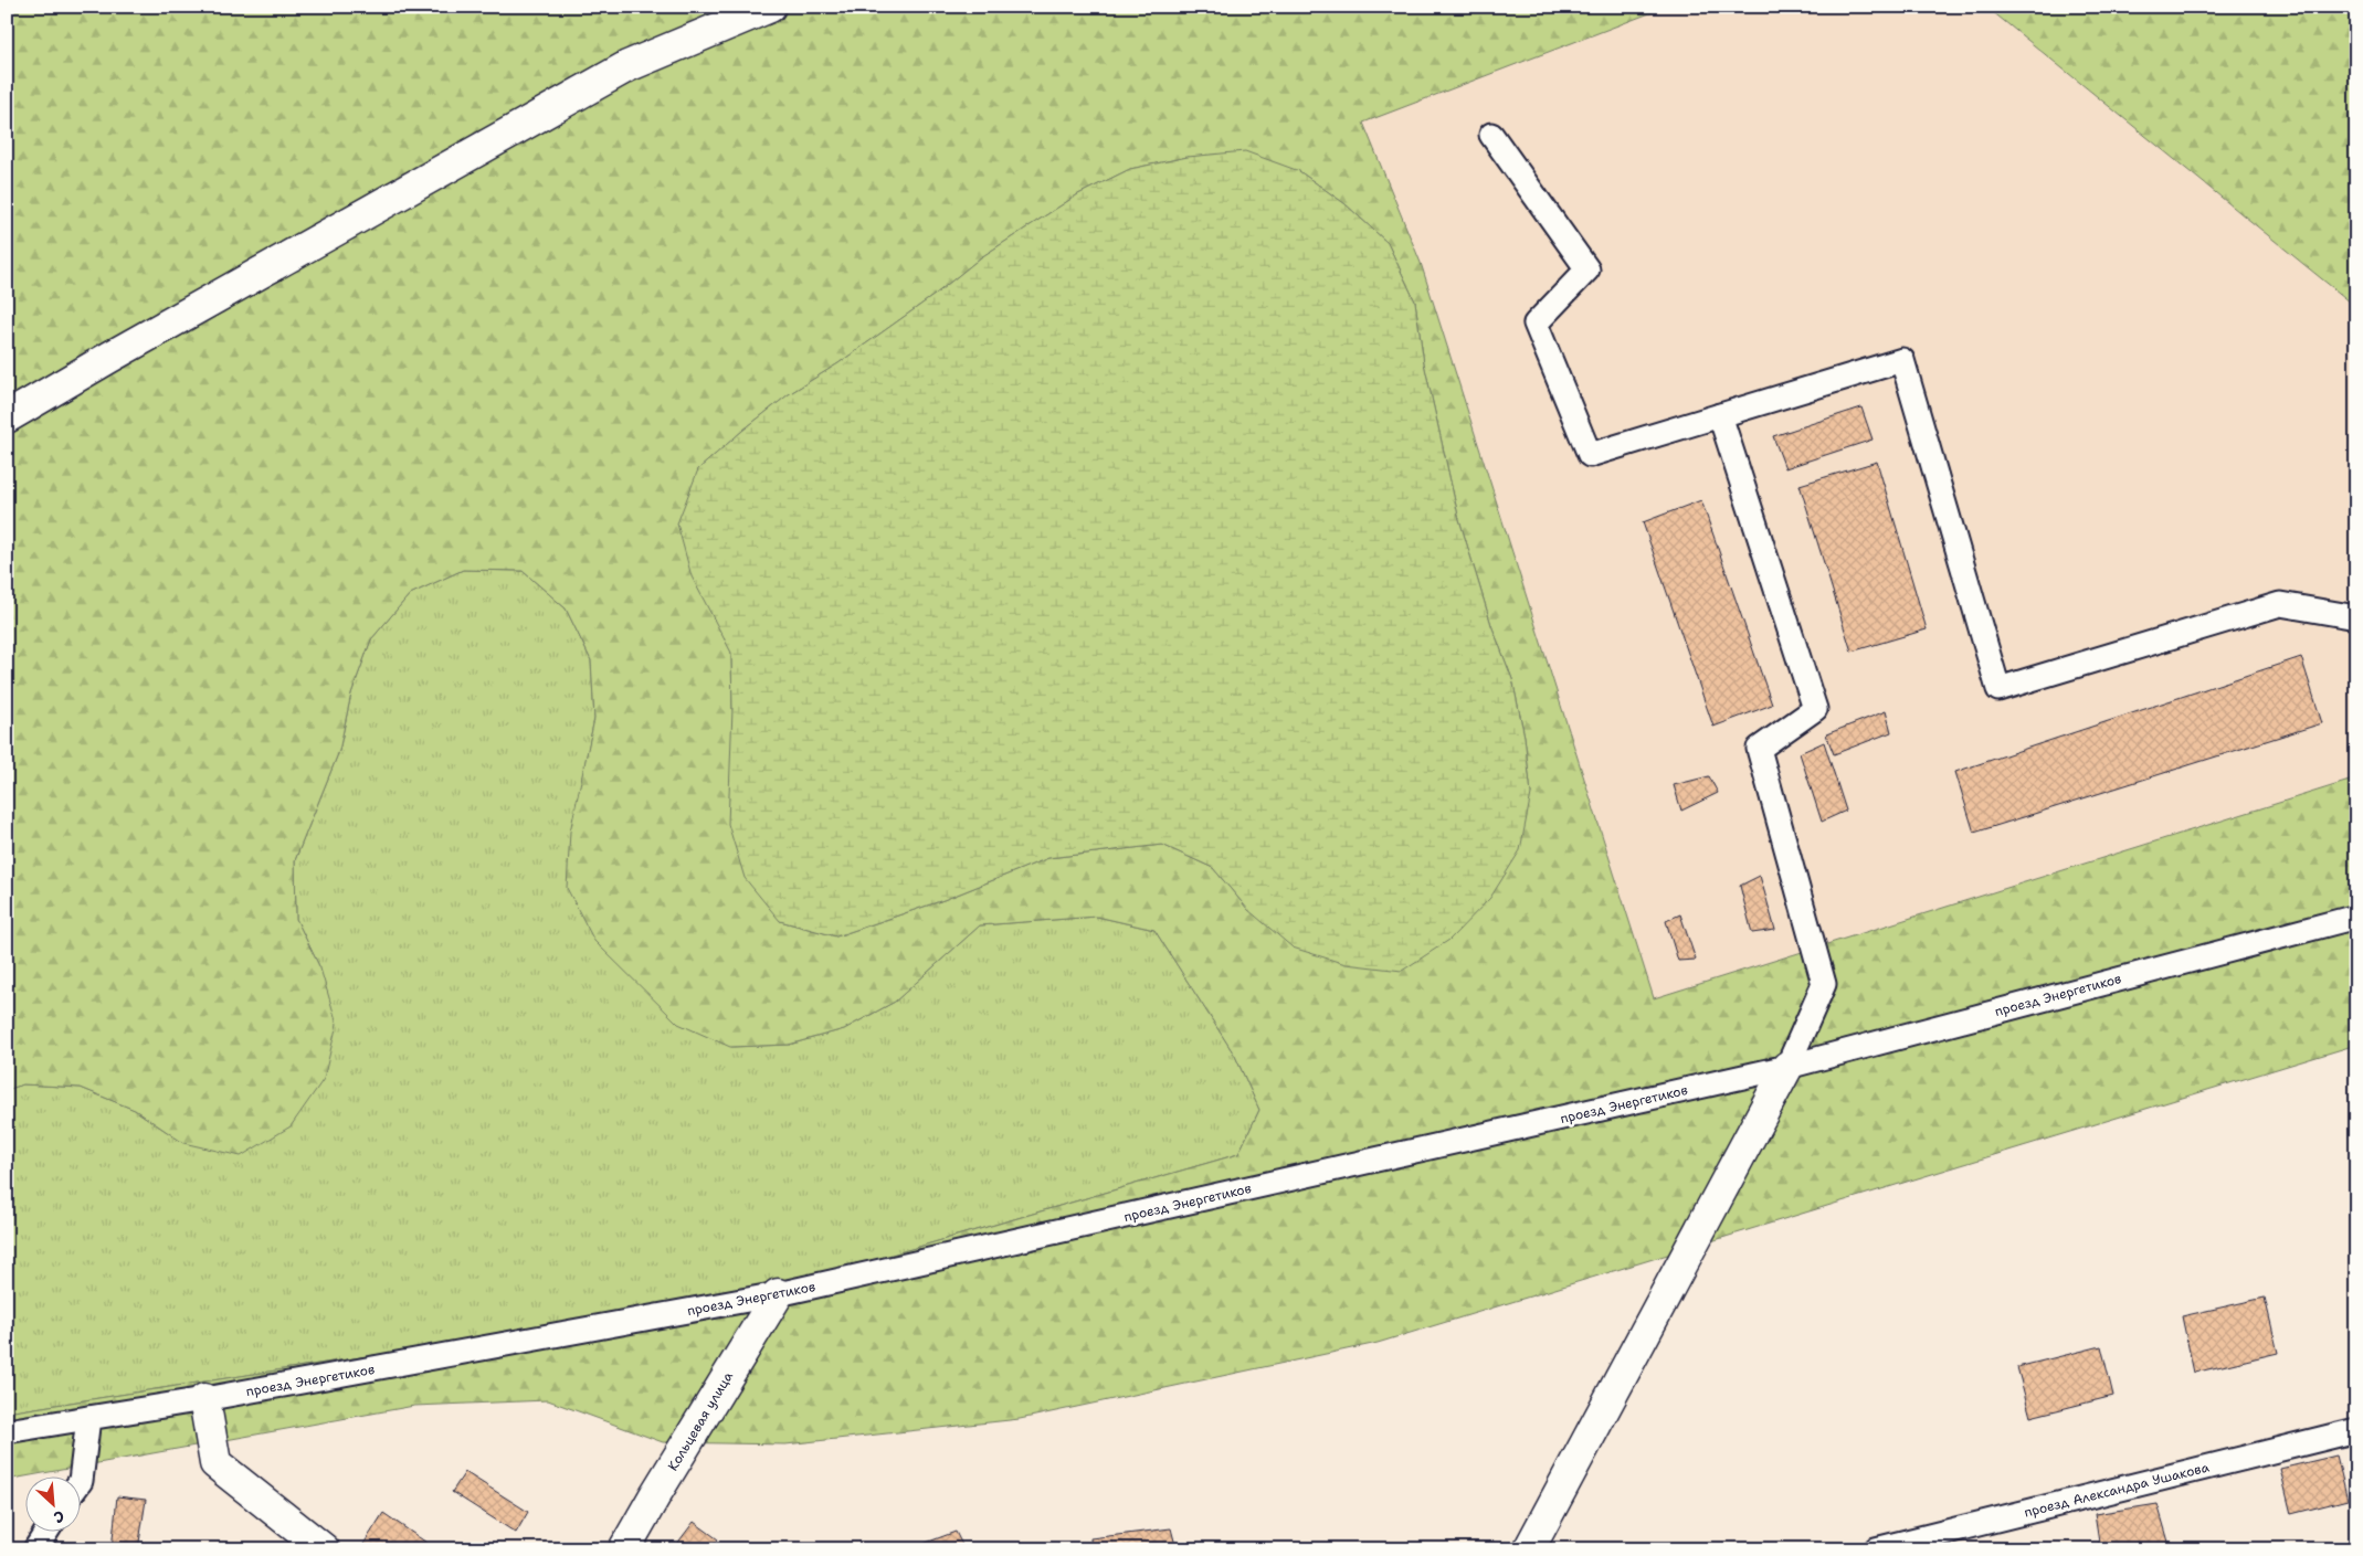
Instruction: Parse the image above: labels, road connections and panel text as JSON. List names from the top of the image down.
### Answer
{
  "streets": {
    "street": ["Кольцевая улица"],
    "lane": ["проезд Энергетиков", "проезд Александра Ушакова"]
  },
  "crossings": [
    ["проезд Энергетиков", "Кольцевая улица"]
  ],
  "north": "bottom right"
}
